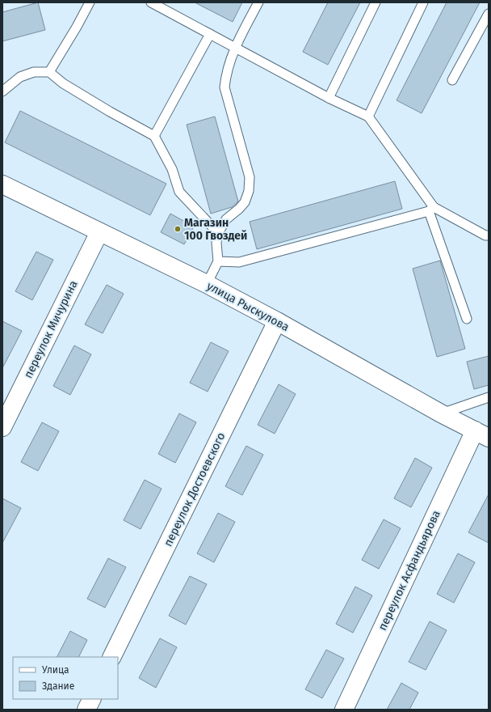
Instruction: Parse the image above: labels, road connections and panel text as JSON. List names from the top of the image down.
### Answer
{
  "streets": {
    "street": [
      "улица Рыскулова",
      "переулок Мичурина",
      "переулок Достоевского",
      "переулок Асфандьярова"
    ]
  },
  "crossings": [
    ["улица Рыскулова", "переулок Мичурина"],
    ["улица Рыскулова", "переулок Достоевского"],
    ["улица Рыскулова", "переулок Асфандьярова"]
  ],
  "places": ["Магазин 100 Гвоздей"],
  "legend": ["Улица", "Здание"]
}
